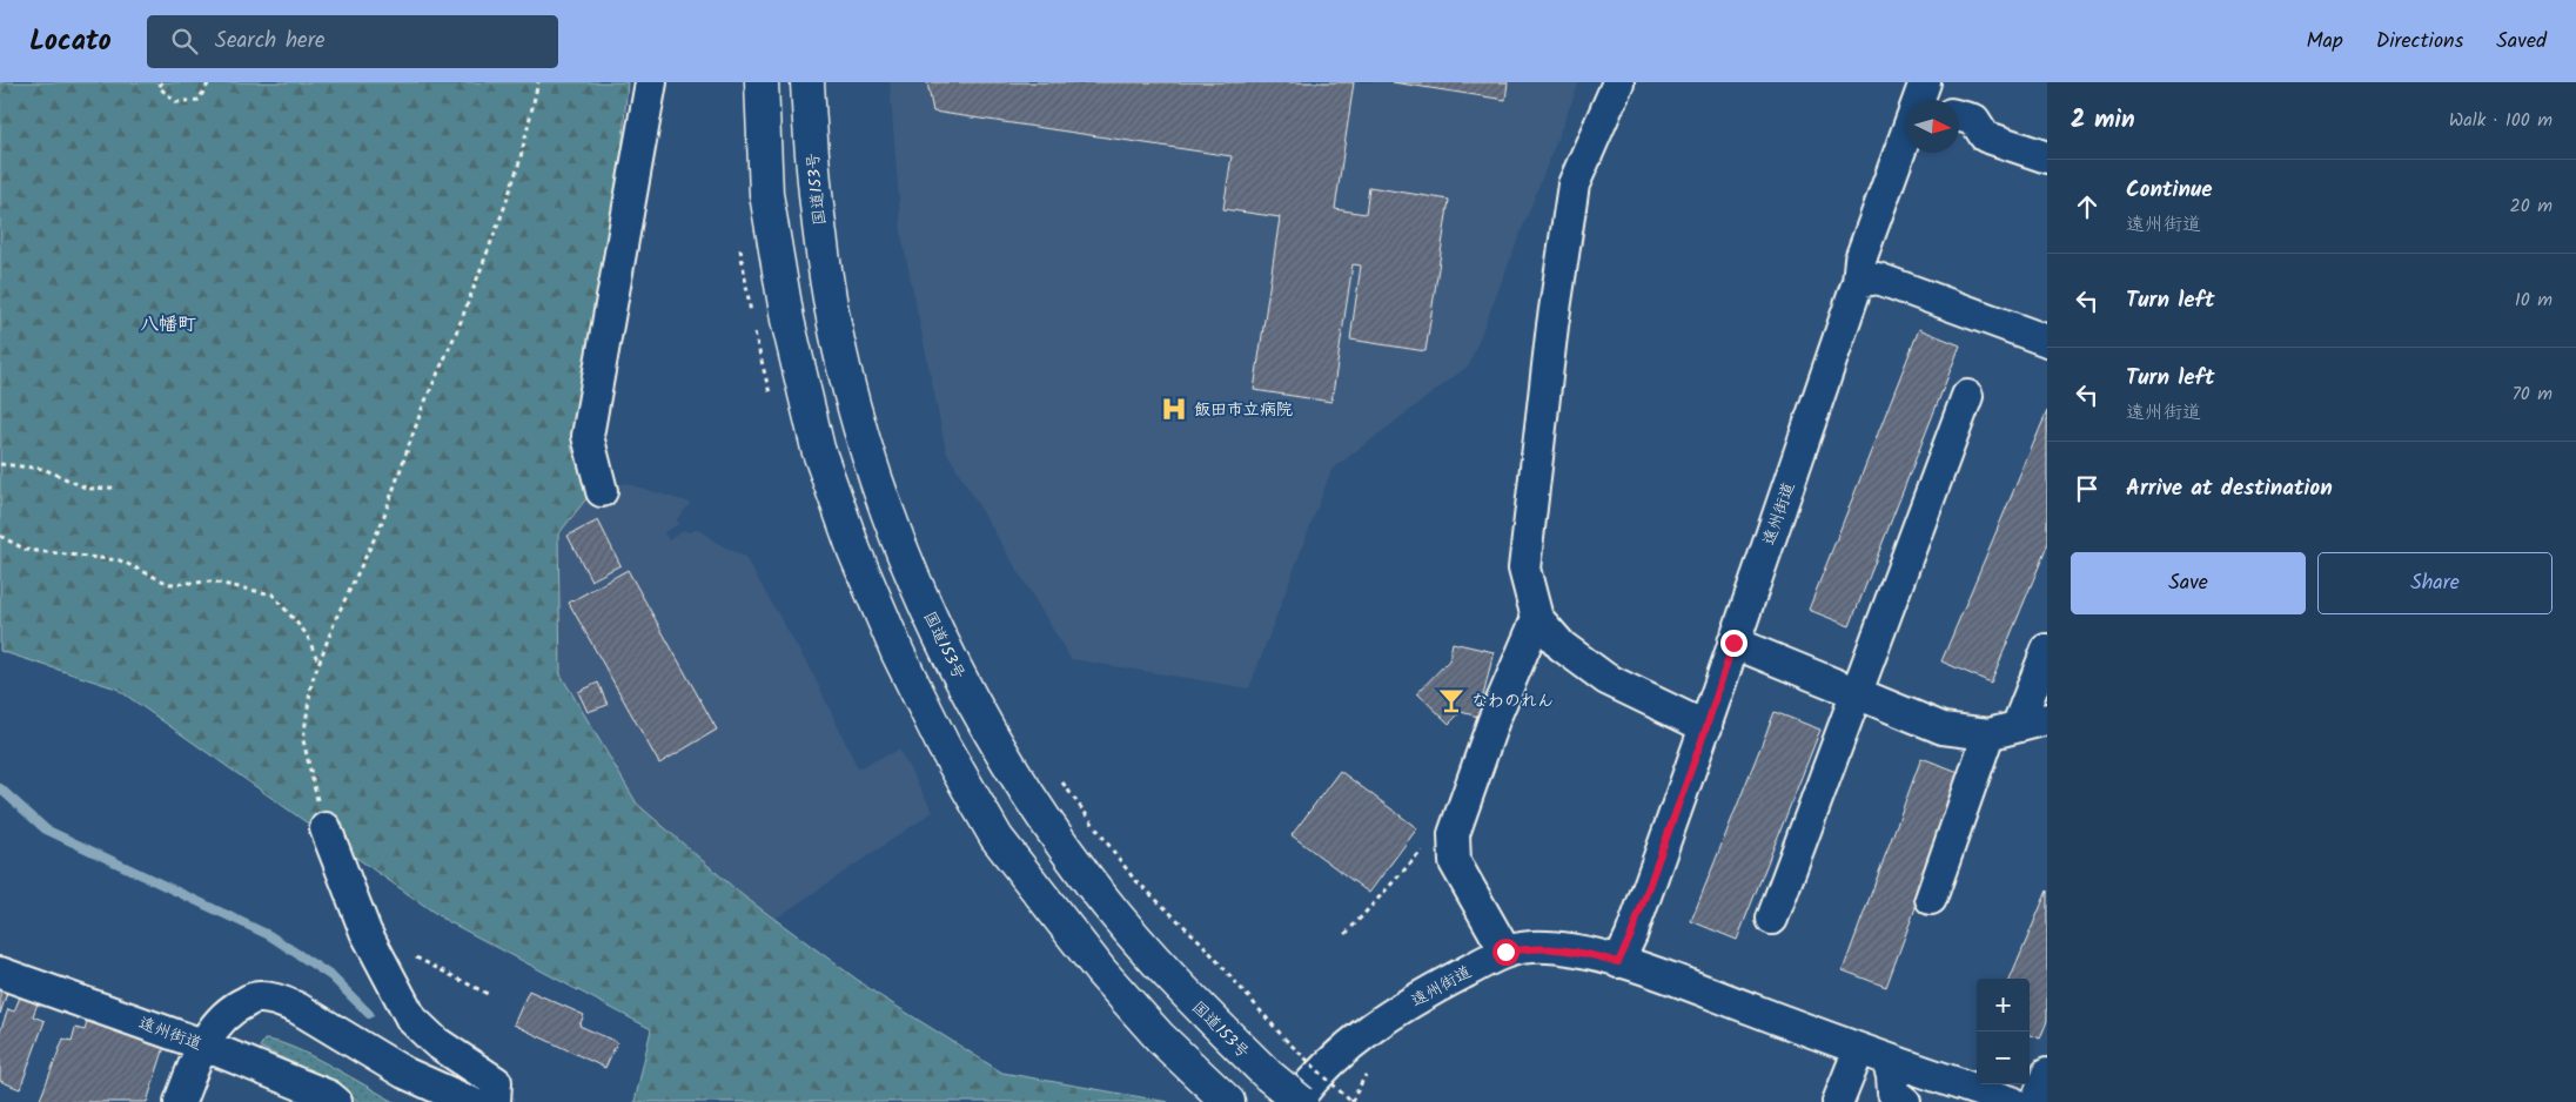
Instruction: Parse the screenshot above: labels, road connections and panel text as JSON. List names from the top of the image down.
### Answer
{
  "streets": {
    "highway": ["国道153号"],
    "street": ["遠州街道"]
  },
  "districts": ["八幡町"],
  "places": {
    "hospital": ["飯田市立病院"],
    "bar": ["なわのれん"]
  },
  "north": "right",
  "page": {
    "header": "Locato",
    "search": "Search here",
    "nav": ["Map", "Directions", "Saved"],
    "heading": ["2 min", "Walk · 100 m"],
    "list": [
      ["Continue", "遠州街道", "20 m"],
      ["Turn left", "10 m"],
      ["Turn left", "遠州街道", "70 m"],
      "Arrive at destination"
    ],
    "buttons": ["Save", "Share"],
    "map_buttons": ["+", "−"]
  }
}
